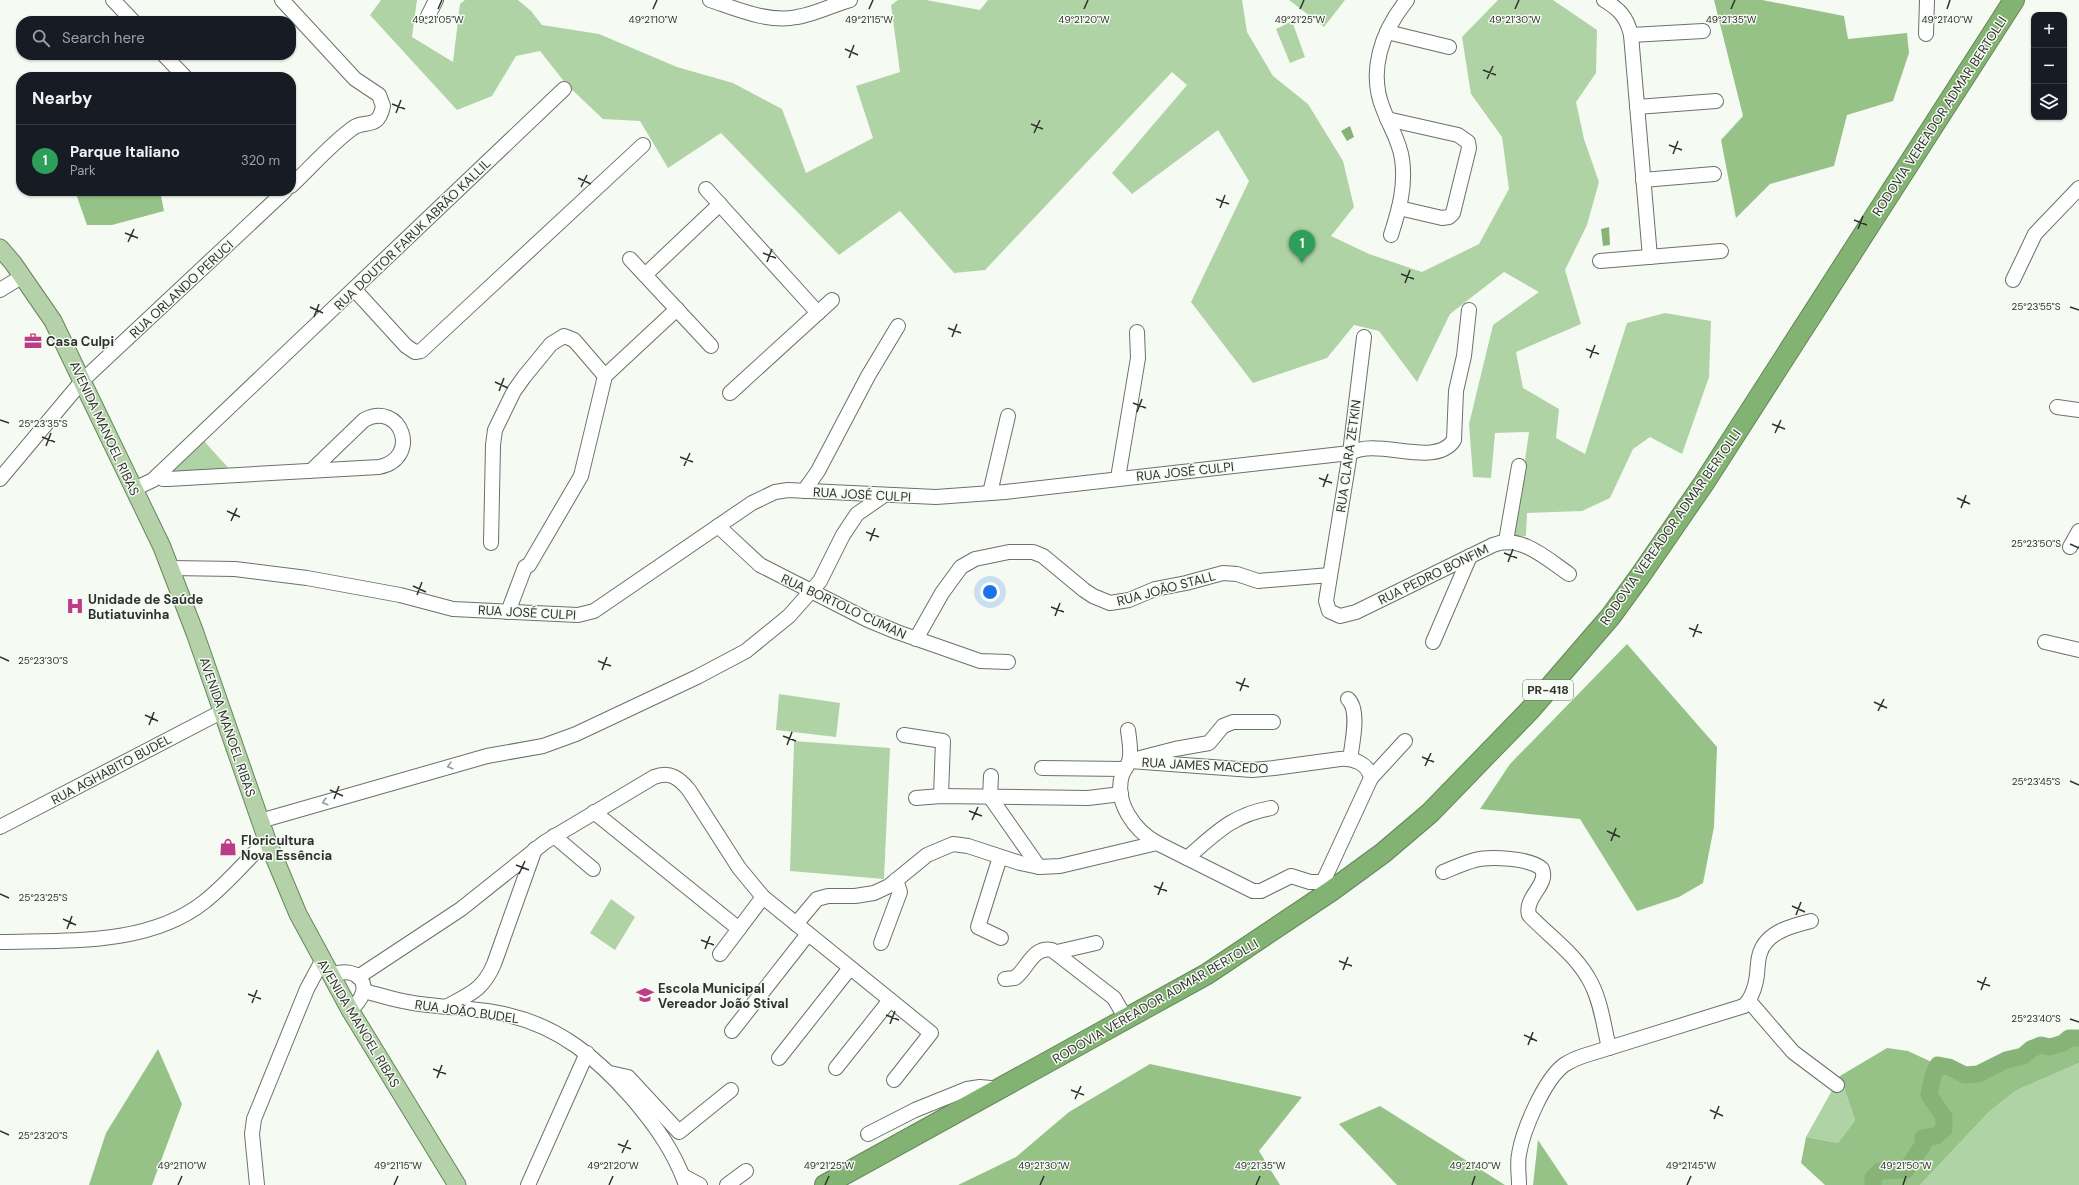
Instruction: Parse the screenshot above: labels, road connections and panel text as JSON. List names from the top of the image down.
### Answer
{
  "streets": {
    "highway": ["RODOVIA VEREADOR ADMAR BERTOLLI", "PR-418"],
    "main road": ["AVENIDA MANOEL RIBAS"],
    "street": [
      "RUA DOUTOR FARUK ABRÃO KALLIL",
      "RUA ORLANDO PERUCI",
      "RUA CLARA ZETKIN",
      "RUA JOSÉ CULPI",
      "RUA PEDRO BONFIM",
      "RUA JOÃO STALL",
      "RUA BORTOLO CUMAN",
      "RUA JAMES MACEDO",
      "RUA AGHABITO BUDEL",
      "RUA JOÃO BUDEL"
    ]
  },
  "crossings": [
    ["RUA DOUTOR FARUK ABRÃO KALLIL", "AVENIDA MANOEL RIBAS"],
    ["RUA ORLANDO PERUCI", "AVENIDA MANOEL RIBAS"],
    ["AVENIDA MANOEL RIBAS", "RUA JOSÉ CULPI"],
    ["AVENIDA MANOEL RIBAS", "RUA AGHABITO BUDEL"],
    ["RUA CLARA ZETKIN", "RUA JOSÉ CULPI"],
    ["RUA CLARA ZETKIN", "RUA PEDRO BONFIM"],
    ["RUA CLARA ZETKIN", "RUA JOÃO STALL"],
    ["RUA JOSÉ CULPI", "RUA BORTOLO CUMAN"],
    ["RUA PEDRO BONFIM", "RUA JOÃO STALL"],
    ["RUA JOÃO STALL", "RUA BORTOLO CUMAN"]
  ],
  "places": {
    "office": ["Casa Culpi"],
    "hospital": ["Unidade de Saúde Butiatuvinha"],
    "shop": ["Floricultura Nova Essência"],
    "school or university": ["Escola Municipal Vereador João Stival"]
  },
  "page": {
    "map_buttons": ["+", "−"],
    "search": "Search here",
    "heading": "Nearby",
    "list": [
      {
        "mark": "1",
        "name": "Parque Italiano",
        "note": "Park",
        "value": "320 m"
      }
    ],
    "pins": "1"
  },
  "coordinates": [
    "49°21'35\"W",
    "49°21'05\"W",
    "49°21'10\"W",
    "49°21'15\"W",
    "49°21'20\"W",
    "49°21'25\"W",
    "49°21'30\"W",
    "49°21'40\"W",
    "25°23'55\"S",
    "25°23'35\"S",
    "25°23'50\"S",
    "25°23'30\"S",
    "25°23'45\"S",
    "25°23'25\"S",
    "25°23'40\"S",
    "25°23'20\"S",
    "49°21'45\"W",
    "49°21'50\"W"
  ]
}
